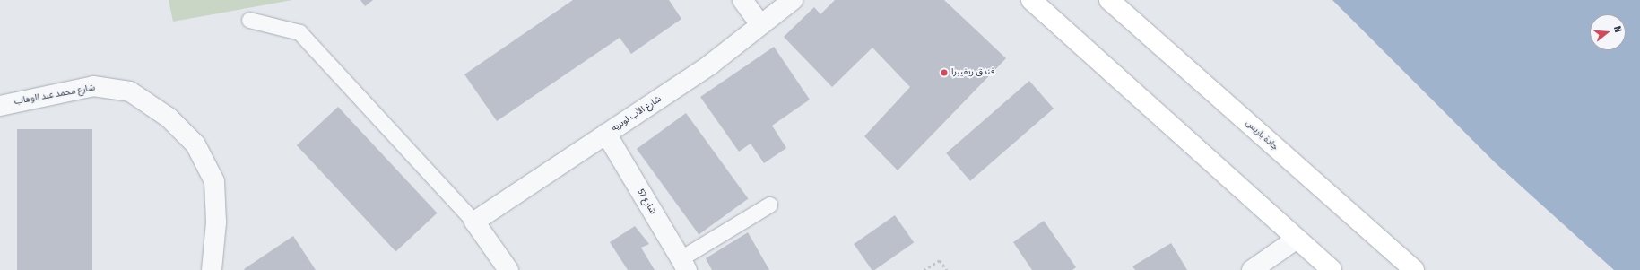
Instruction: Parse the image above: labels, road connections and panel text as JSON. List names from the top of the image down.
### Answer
{
  "streets": {
    "highway": ["جادة باريس"],
    "street": ["شارع محمد عبد الوهاب", "شارع الأب لوبريه", "شارع 57"]
  },
  "crossings": [
    ["شارع الأب لوبريه", "شارع 57"]
  ],
  "places": ["فندق ريفييرا"],
  "north": "right"
}
